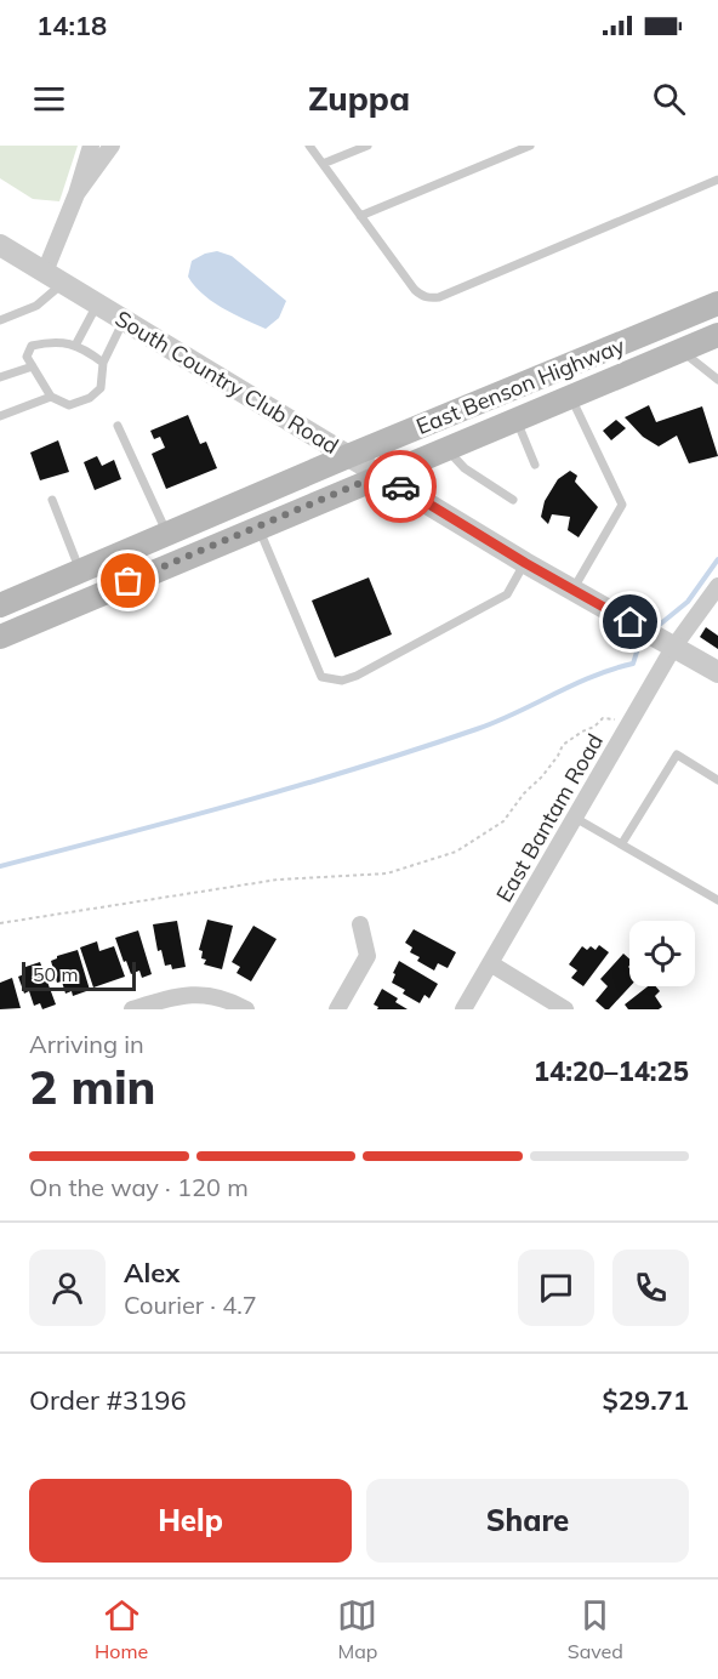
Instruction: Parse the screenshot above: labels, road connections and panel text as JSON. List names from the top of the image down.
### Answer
{
  "streets": {
    "main road": ["East Benson Highway"],
    "street": ["South Country Club Road", "East Bantam Road"]
  },
  "crossings": [
    ["South Country Club Road", "East Benson Highway"],
    ["South Country Club Road", "East Bantam Road"]
  ],
  "scale_bar": "50 m",
  "page": {
    "status": "14:18",
    "header": "Zuppa",
    "scale": "50 m",
    "heading": ["2 min", "Arriving in", "14:20–14:25"],
    "panel": [
      "Alex",
      "Courier · 4.7",
      "Order #3196",
      "$29.71"
    ],
    "bar": "On the way · 120 m",
    "buttons": ["Help", "Share"],
    "tabs": ["Home", "Map", "Saved"]
  }
}
